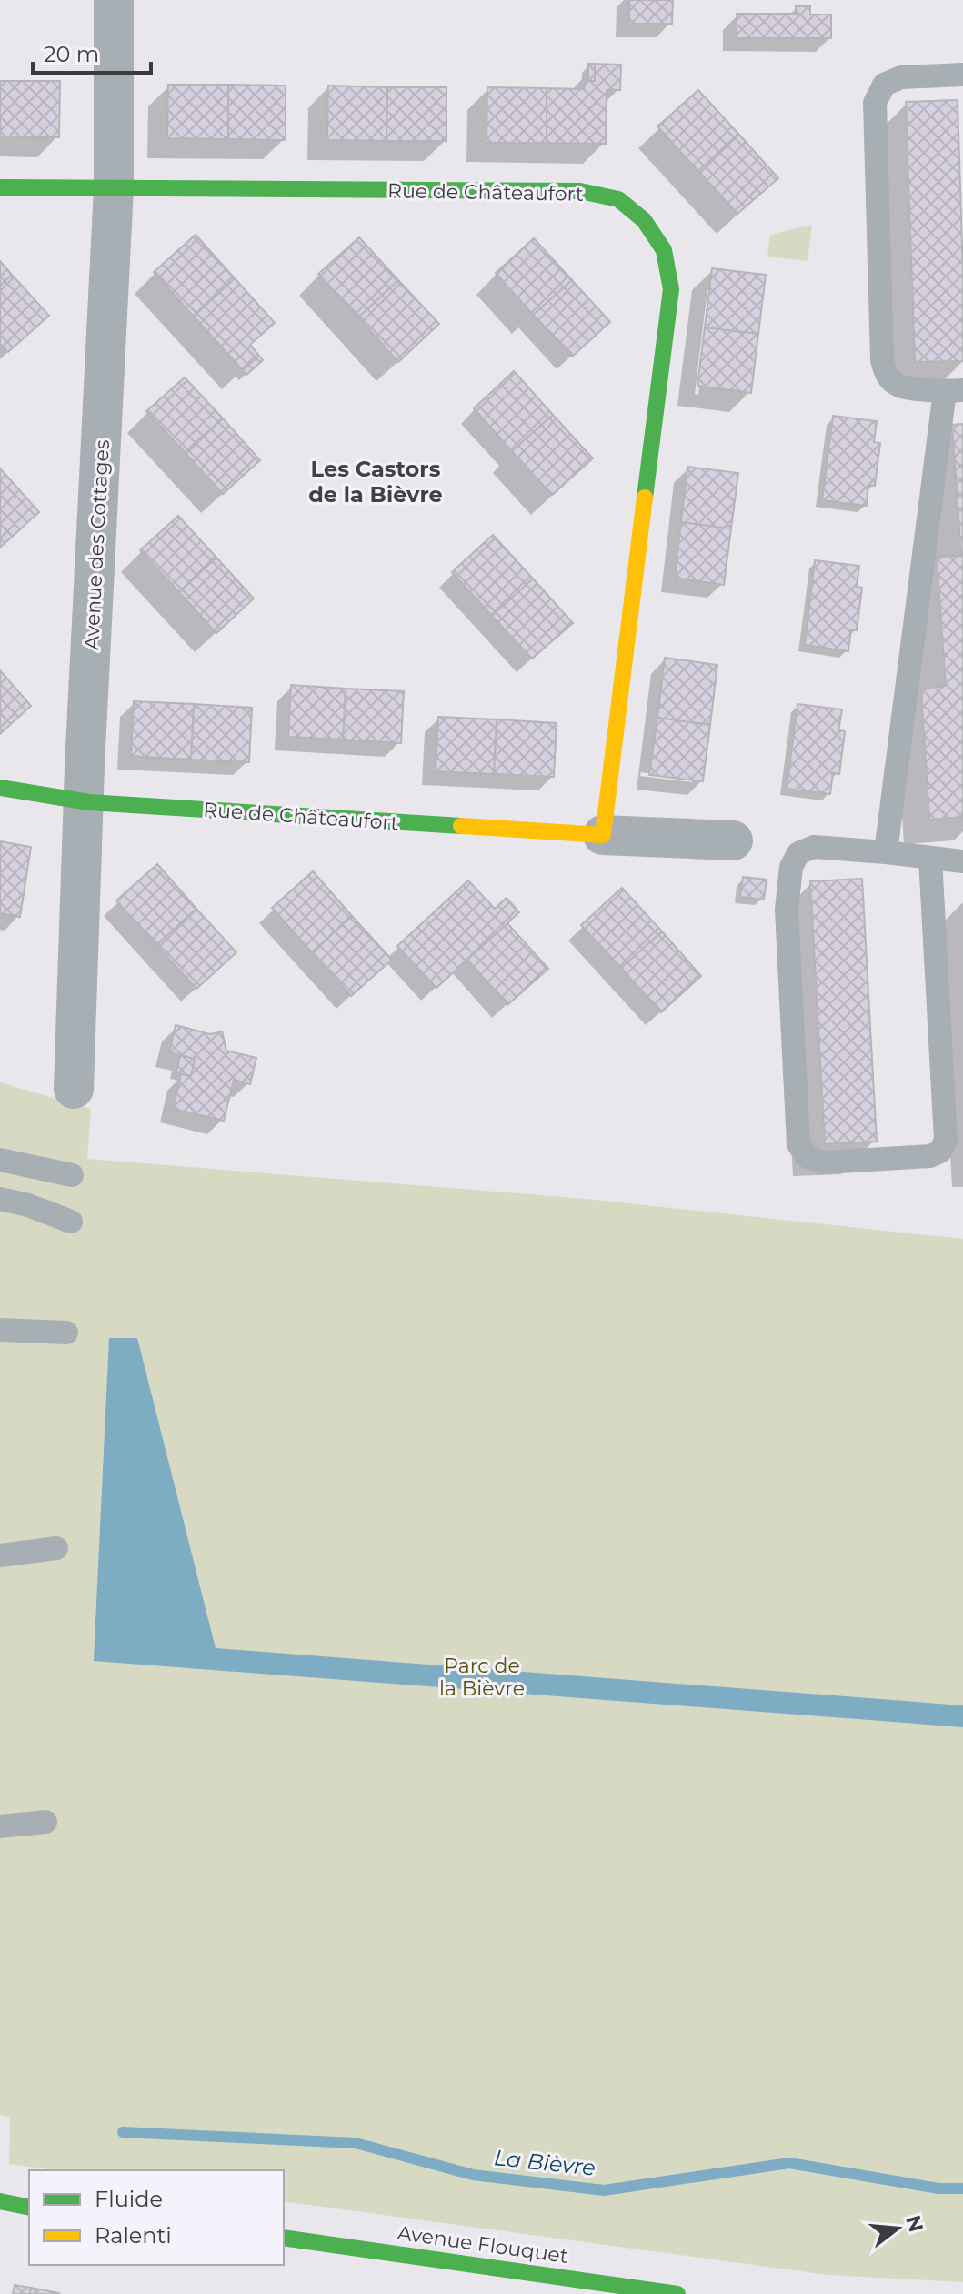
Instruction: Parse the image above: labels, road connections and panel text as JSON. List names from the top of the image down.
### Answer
{
  "streets": {
    "street": ["Rue de Châteaufort", "Avenue des Cottages", "Avenue Flouquet"]
  },
  "crossings": [
    ["Rue de Châteaufort", "Avenue des Cottages"]
  ],
  "districts": ["Les Castors de la Bièvre"],
  "water": ["La Bièvre"],
  "parks": ["Parc de la Bièvre"],
  "legend": ["Fluide", "Ralenti"],
  "scale_bar": "20 m",
  "north": "right"
}
